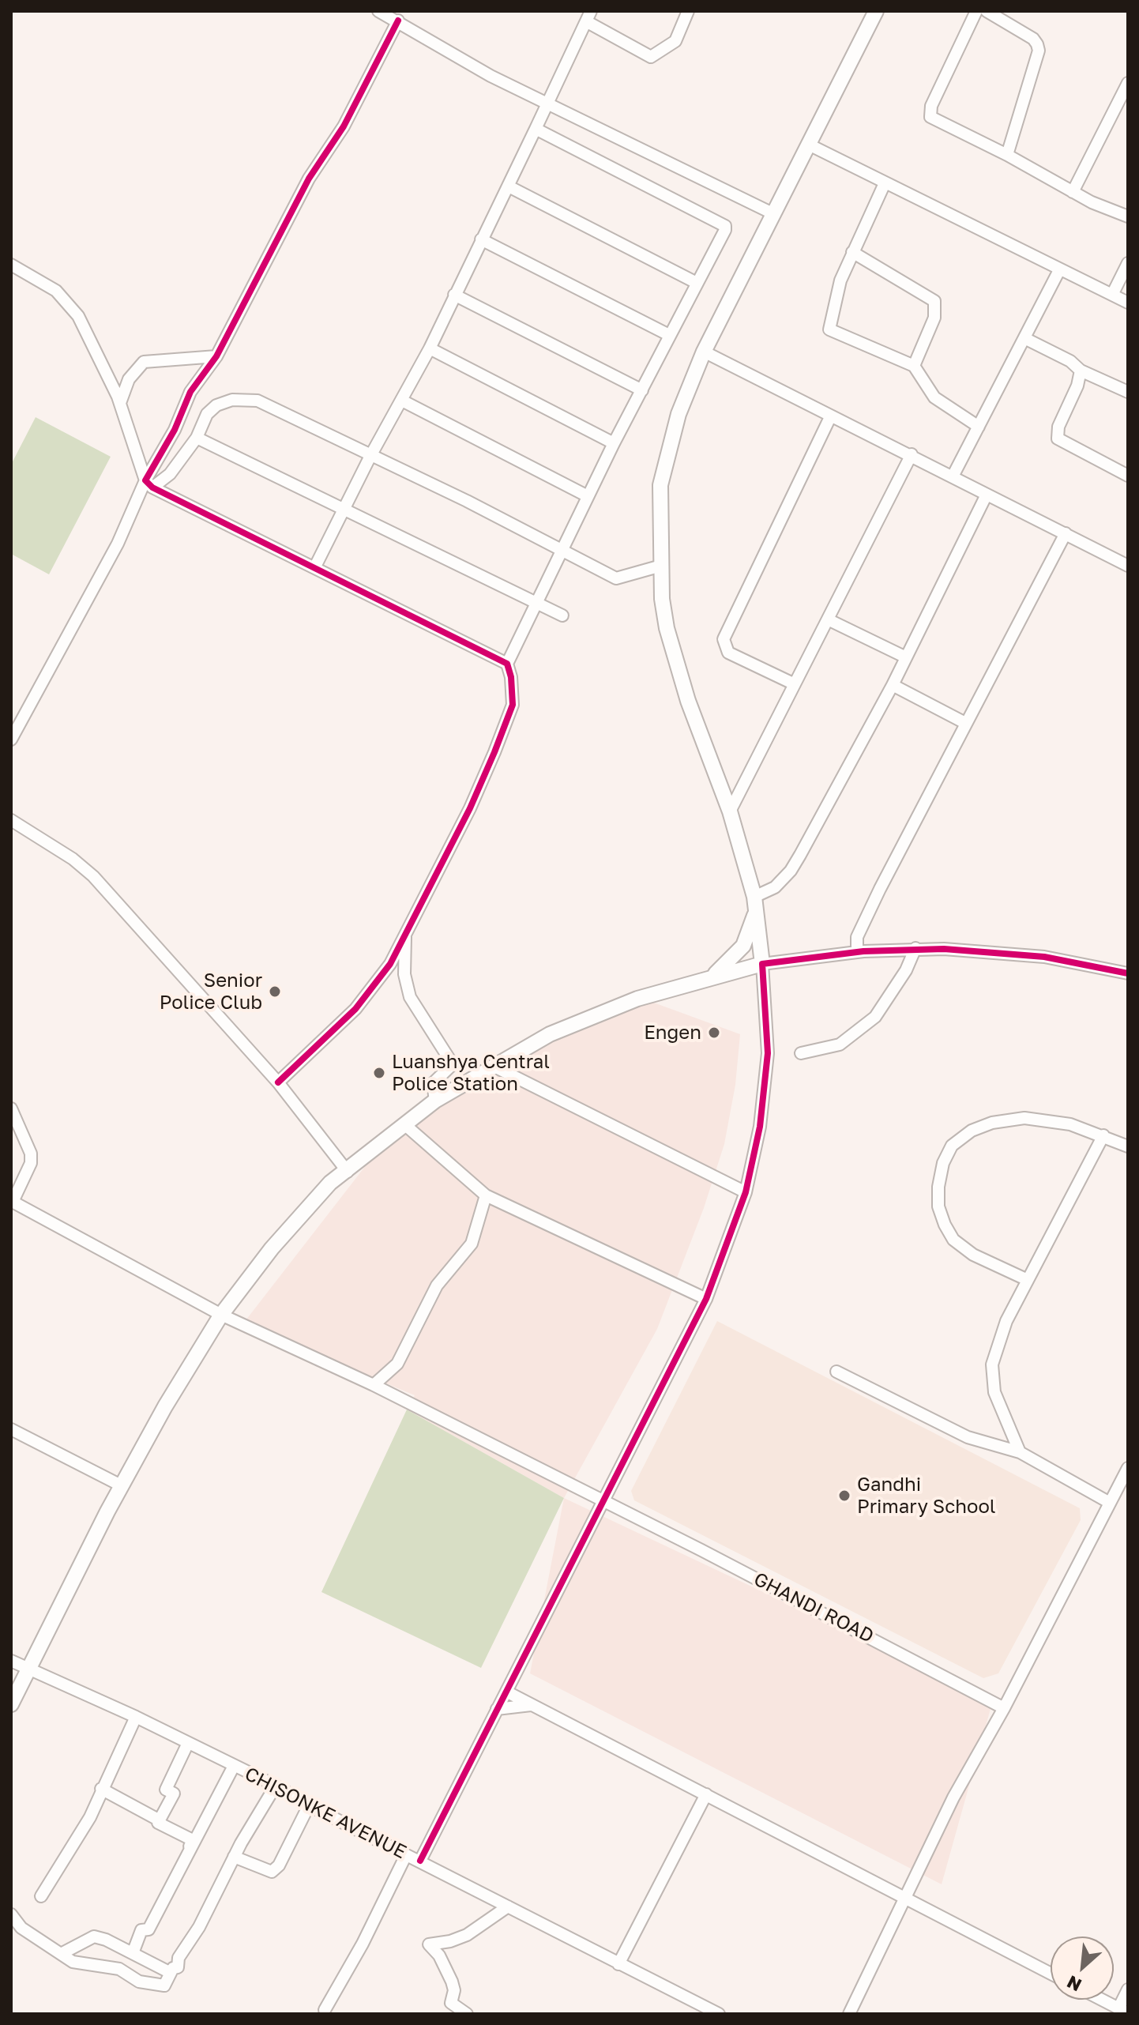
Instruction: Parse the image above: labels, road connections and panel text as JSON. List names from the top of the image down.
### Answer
{
  "streets": {
    "street": ["GHANDI ROAD", "CHISONKE AVENUE"]
  },
  "places": [
    "Senior Police Club",
    "Engen",
    "Luanshya Central Police Station",
    "Gandhi Primary School"
  ],
  "north": "bottom left"
}
